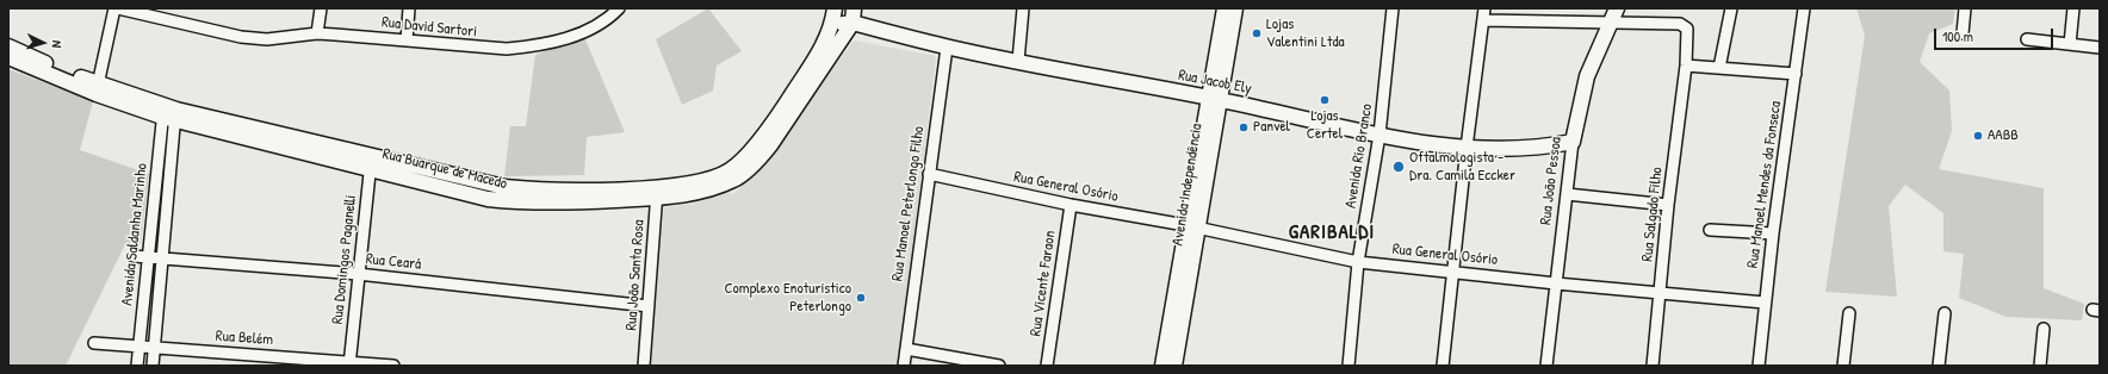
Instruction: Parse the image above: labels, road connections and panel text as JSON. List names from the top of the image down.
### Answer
{
  "streets": {
    "main road": [
      "Rua Jacob Ely",
      "Rua Buarque de Macedo",
      "Rua João Pessoa",
      "Avenida Independência"
    ],
    "street": [
      "Rua David Sartori",
      "Avenida Rio Branco",
      "Rua Manoel Mendes da Fonseca",
      "Rua General Osório",
      "Rua Manoel Peterlongo Filho",
      "Rua Salgado Filho",
      "Avenida Saldanha Marinho",
      "Rua Domingos Paganelli",
      "Rua Ceará",
      "Rua João Santa Rosa",
      "Rua Vicente Faraon",
      "Rua Belém"
    ]
  },
  "crossings": [
    ["Rua Jacob Ely", "Avenida Rio Branco"],
    ["Rua Jacob Ely", "Rua Buarque de Macedo"],
    ["Rua Jacob Ely", "Rua João Pessoa"],
    ["Rua Jacob Ely", "Avenida Independência"],
    ["Rua Jacob Ely", "Rua Manoel Peterlongo Filho"],
    ["Avenida Rio Branco", "Rua General Osório"],
    ["Rua Buarque de Macedo", "Avenida Saldanha Marinho"],
    ["Rua Buarque de Macedo", "Rua Domingos Paganelli"],
    ["Rua Buarque de Macedo", "Rua João Santa Rosa"],
    ["Rua João Pessoa", "Rua General Osório"],
    ["Rua João Pessoa", "Rua Salgado Filho"],
    ["Avenida Independência", "Rua General Osório"],
    ["Rua Manoel Mendes da Fonseca", "Rua General Osório"],
    ["Rua General Osório", "Rua Manoel Peterlongo Filho"],
    ["Rua General Osório", "Rua Salgado Filho"],
    ["Rua General Osório", "Rua Vicente Faraon"],
    ["Avenida Saldanha Marinho", "Rua Ceará"],
    ["Avenida Saldanha Marinho", "Rua Belém"],
    ["Rua Domingos Paganelli", "Rua Ceará"],
    ["Rua Domingos Paganelli", "Rua Belém"],
    ["Rua Ceará", "Rua João Santa Rosa"]
  ],
  "districts": ["GARIBALDI"],
  "places": [
    "Lojas Valentini Ltda",
    "Lojas Certel",
    "Panvel",
    "AABB",
    "Oftalmologista - Dra. Camila Eccker",
    "Complexo Enoturístico Peterlongo"
  ],
  "scale_bar": "100 m",
  "north": "right"
}
